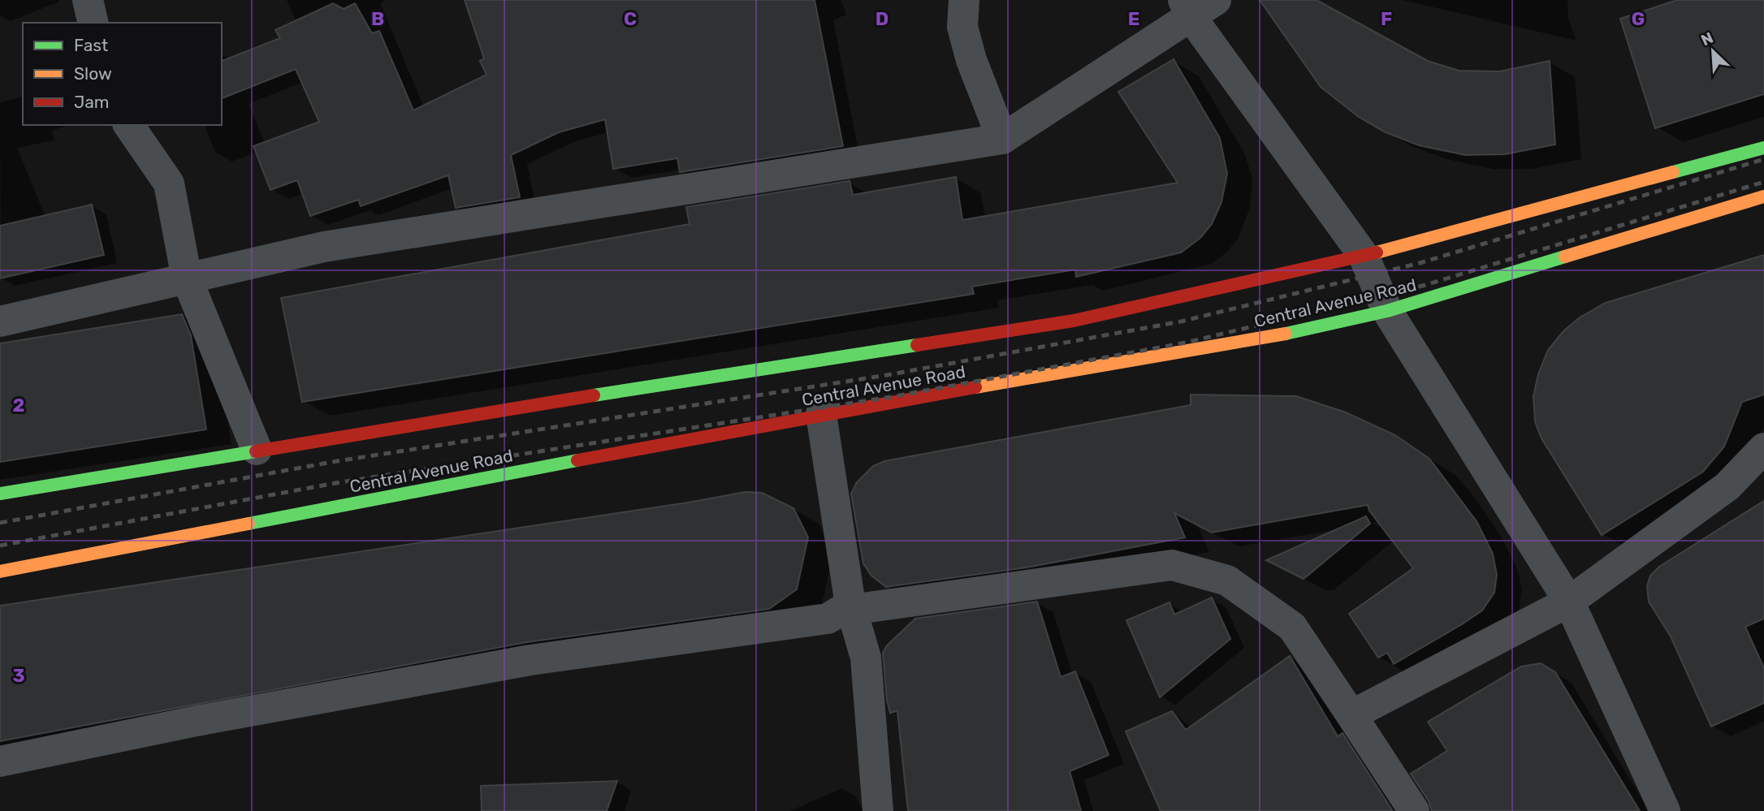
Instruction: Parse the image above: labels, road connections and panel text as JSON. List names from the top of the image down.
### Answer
{
  "streets": {
    "main road": ["Central Avenue Road"]
  },
  "legend": ["Fast", "Slow", "Jam"],
  "north": "top left",
  "grid": {
    "columns": [
      "B",
      "C",
      "D",
      "E",
      "F",
      "G"
    ],
    "rows": ["2", "3"]
  }
}
